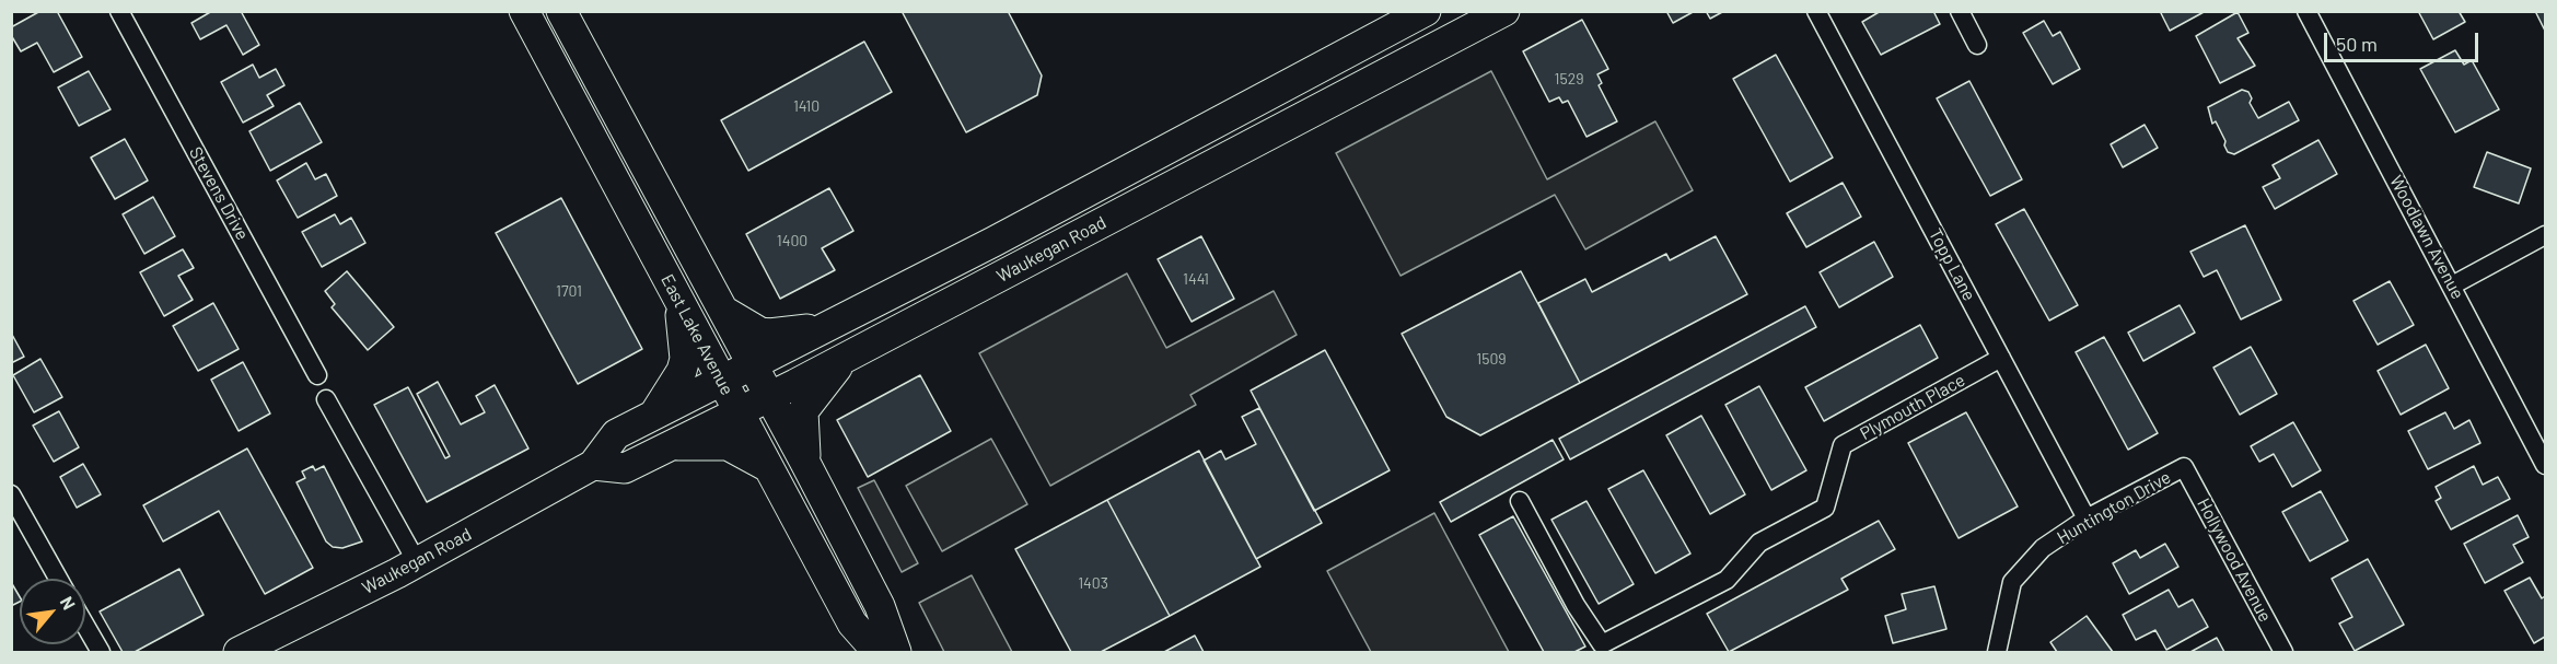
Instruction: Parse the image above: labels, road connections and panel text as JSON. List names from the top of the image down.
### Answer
{
  "streets": {
    "main road": ["Waukegan Road", "East Lake Avenue"],
    "street": [
      "Stevens Drive",
      "Woodlawn Avenue",
      "Topp Lane",
      "Plymouth Place",
      "Huntington Drive",
      "Hollywood Avenue"
    ]
  },
  "crossings": [
    ["Waukegan Road", "East Lake Avenue"],
    ["Topp Lane", "Plymouth Place"],
    ["Topp Lane", "Huntington Drive"],
    ["Huntington Drive", "Hollywood Avenue"]
  ],
  "house_numbers": [
    "1529",
    "1410",
    "1400",
    "1441",
    "1701",
    "1509",
    "1403"
  ],
  "scale_bar": "50 m",
  "north": "top right"
}
